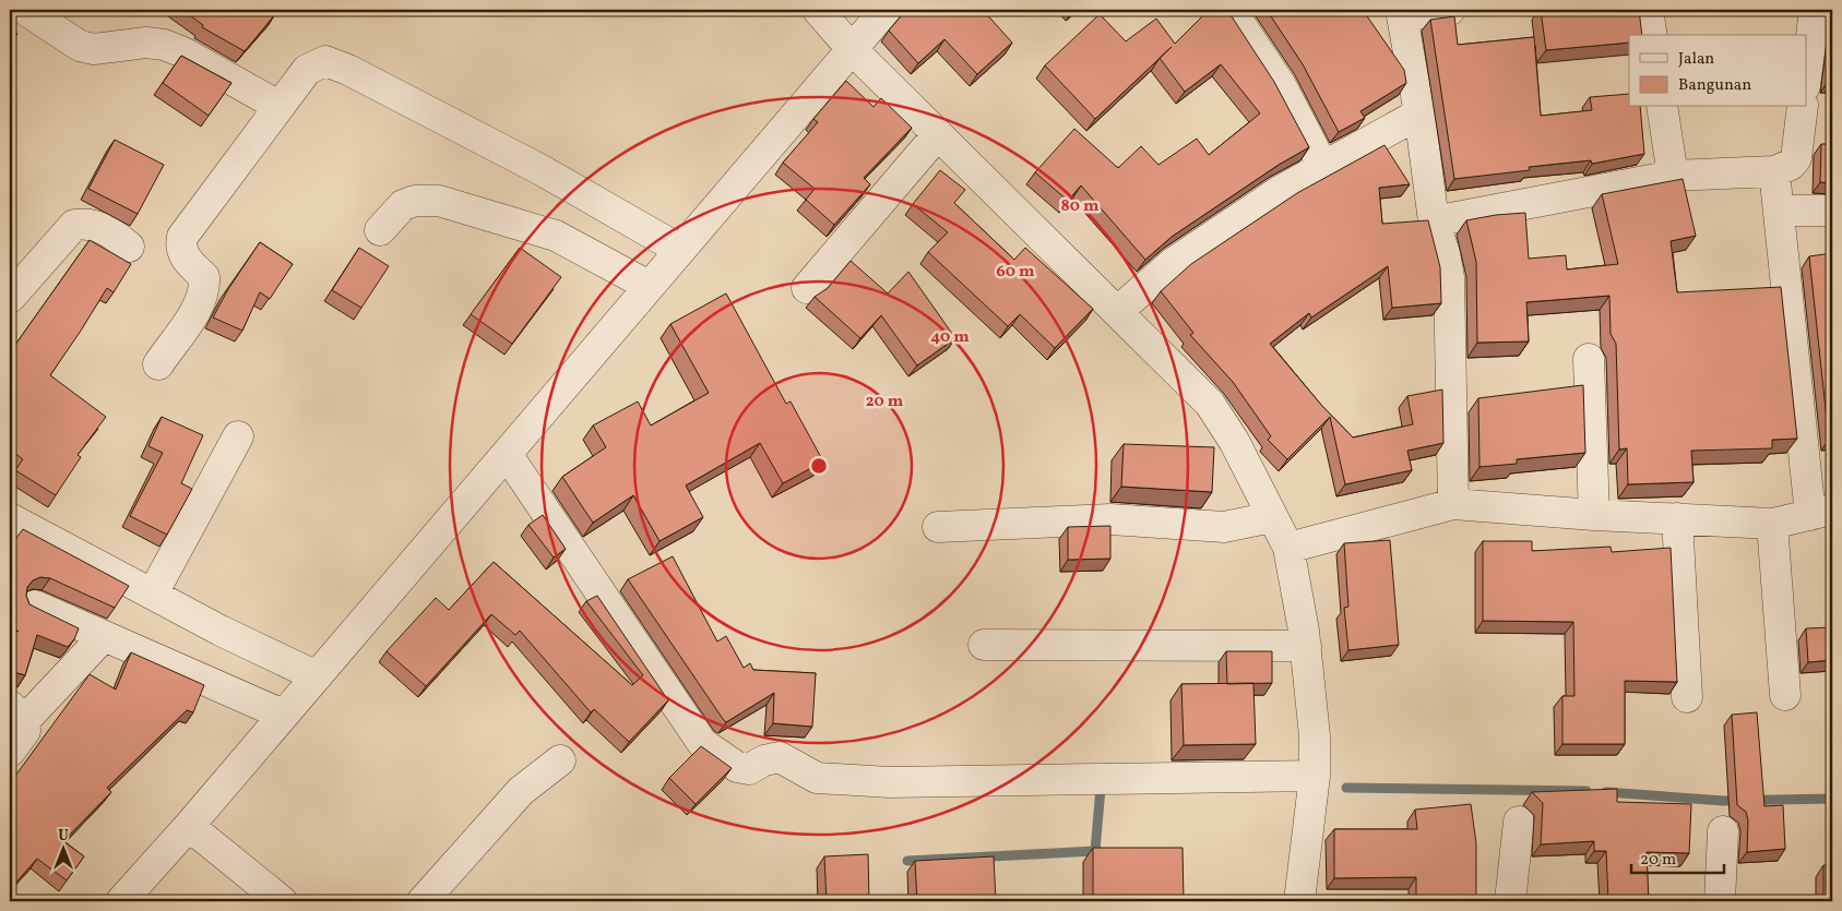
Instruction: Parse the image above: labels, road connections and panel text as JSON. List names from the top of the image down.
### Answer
{
  "legend": ["Jalan", "Bangunan"],
  "scale_bar": "20 m",
  "north": "top",
  "rings": [
    "80 m",
    "60 m",
    "40 m",
    "20 m"
  ]
}
